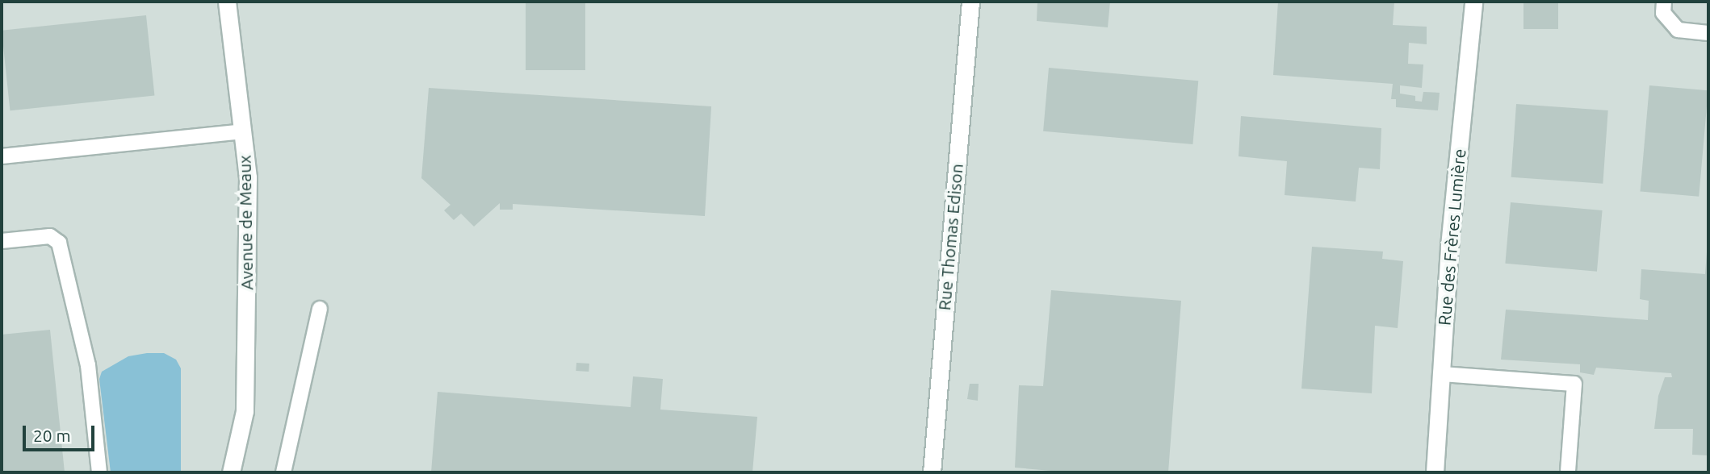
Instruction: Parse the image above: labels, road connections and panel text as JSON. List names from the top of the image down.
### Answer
{
  "streets": {
    "street": ["Avenue de Meaux", "Rue Thomas Edison", "Rue des Frères Lumière"]
  },
  "scale_bar": "20 m"
}
